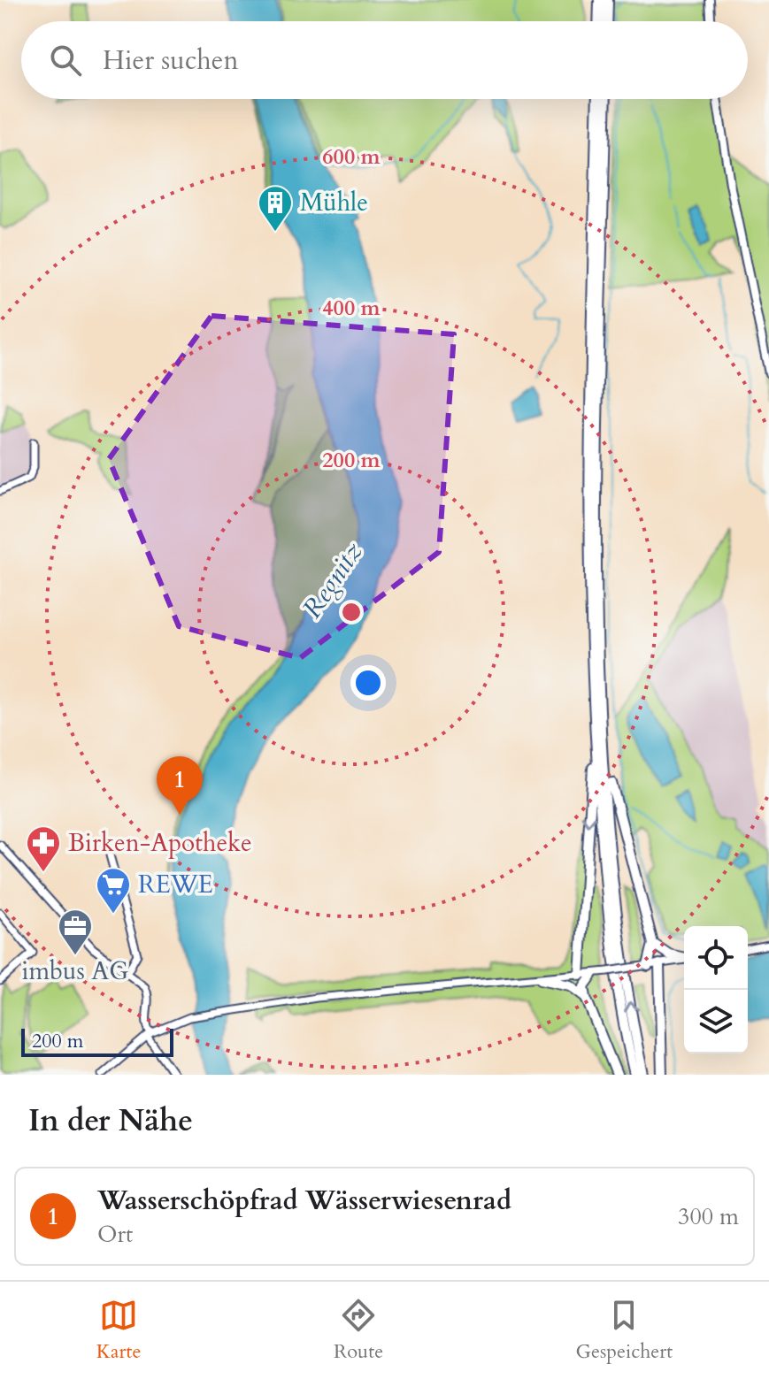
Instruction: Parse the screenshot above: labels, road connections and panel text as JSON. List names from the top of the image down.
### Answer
{
  "water": ["Regnitz"],
  "places": {
    "building": ["Mühle"],
    "pharmacy": ["Birken-Apotheke"],
    "supermarket": ["REWE"],
    "office": ["imbus AG"]
  },
  "scale_bar": "200 m",
  "page": {
    "search": "Hier suchen",
    "pins": "1",
    "scale": "200 m",
    "heading": "In der Nähe",
    "list": [
      {
        "mark": "1",
        "name": "Wasserschöpfrad Wässerwiesenrad",
        "note": "Ort",
        "value": "300 m"
      }
    ],
    "nav": ["Karte", "Route", "Gespeichert"]
  },
  "rings": ["600 m", "400 m", "200 m"]
}
